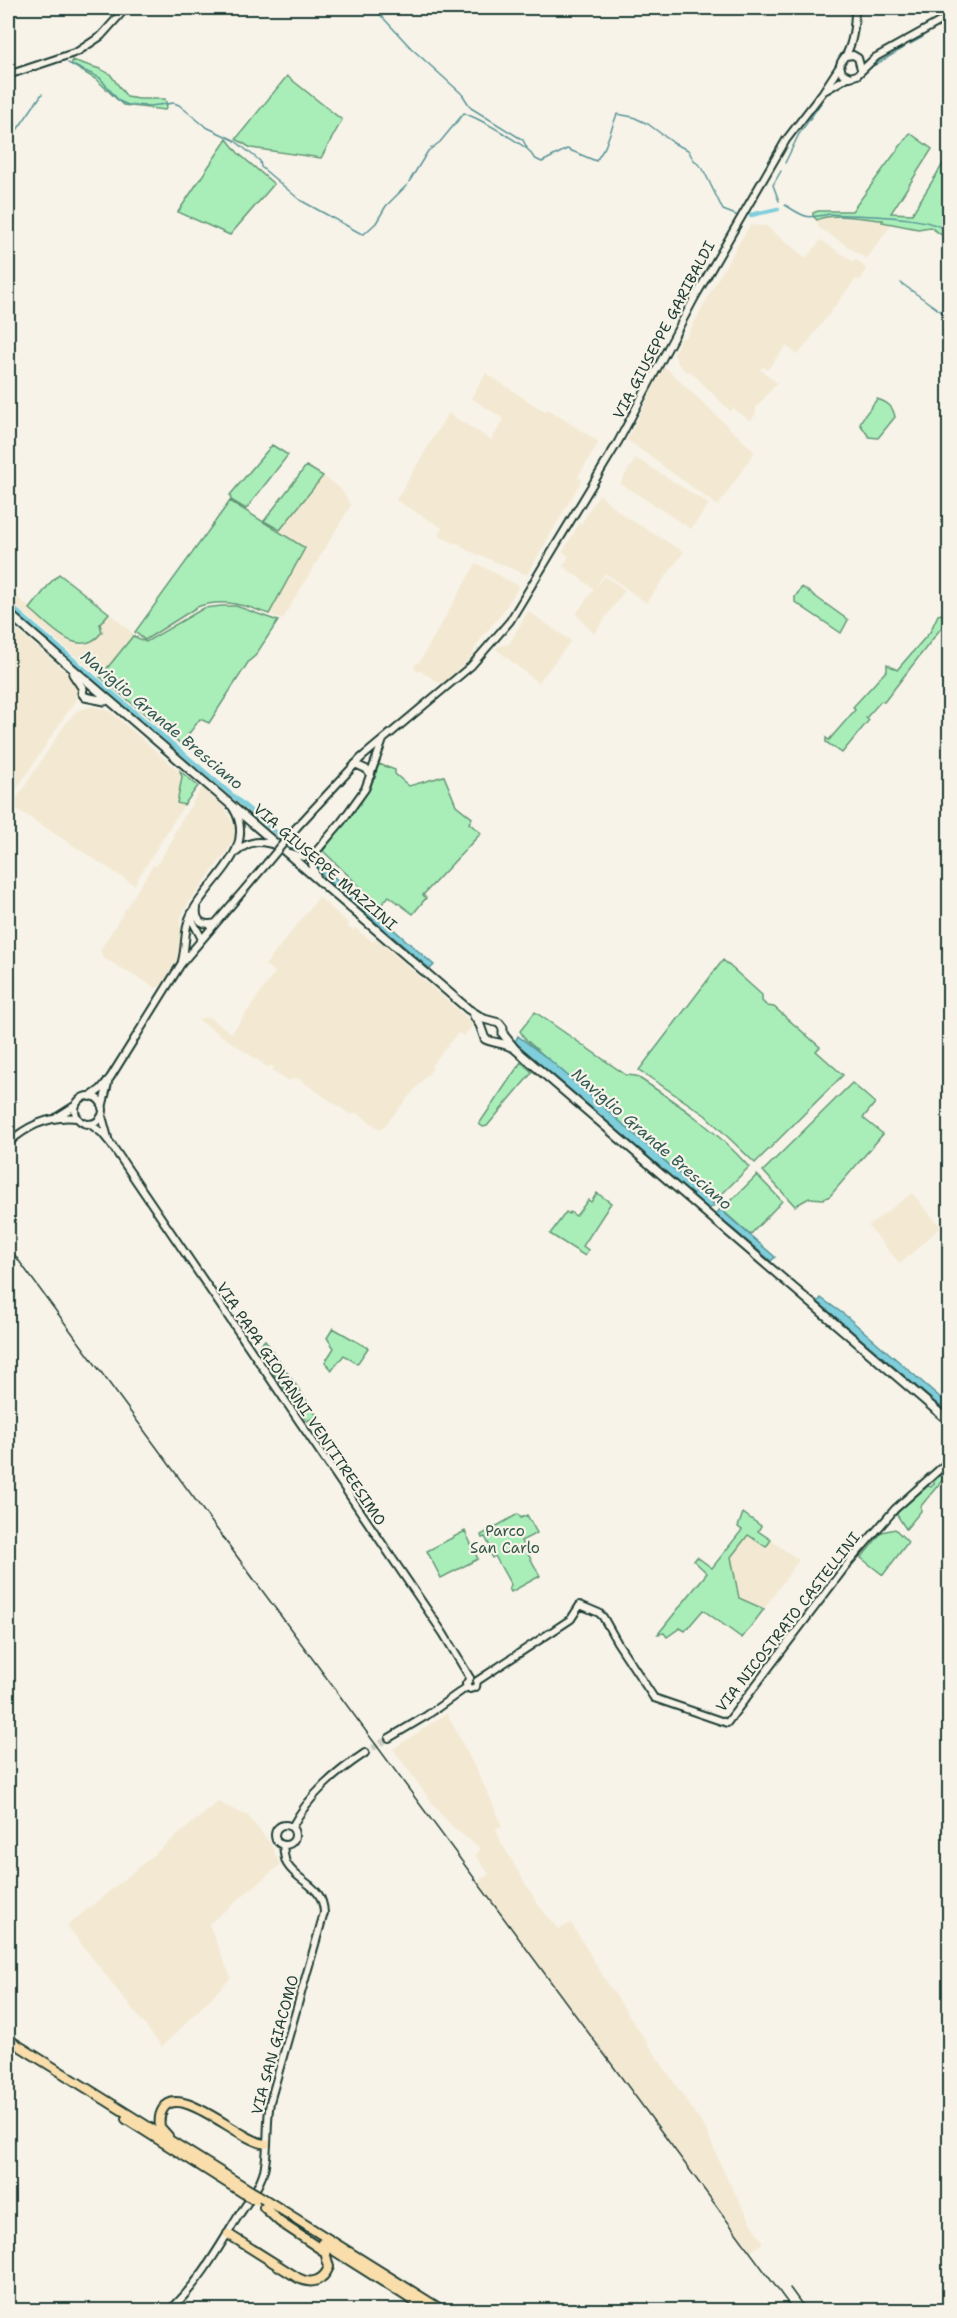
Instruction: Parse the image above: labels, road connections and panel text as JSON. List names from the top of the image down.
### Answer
{
  "streets": {
    "main road": ["VIA GIUSEPPE MAZZINI"],
    "street": [
      "VIA GIUSEPPE GARIBALDI",
      "VIA PAPA GIOVANNI VENTITREESIMO",
      "VIA NICOSTRATO CASTELLINI",
      "VIA SAN GIACOMO"
    ]
  },
  "water": ["Naviglio Grande Bresciano"],
  "parks": ["Parco San Carlo"]
}
